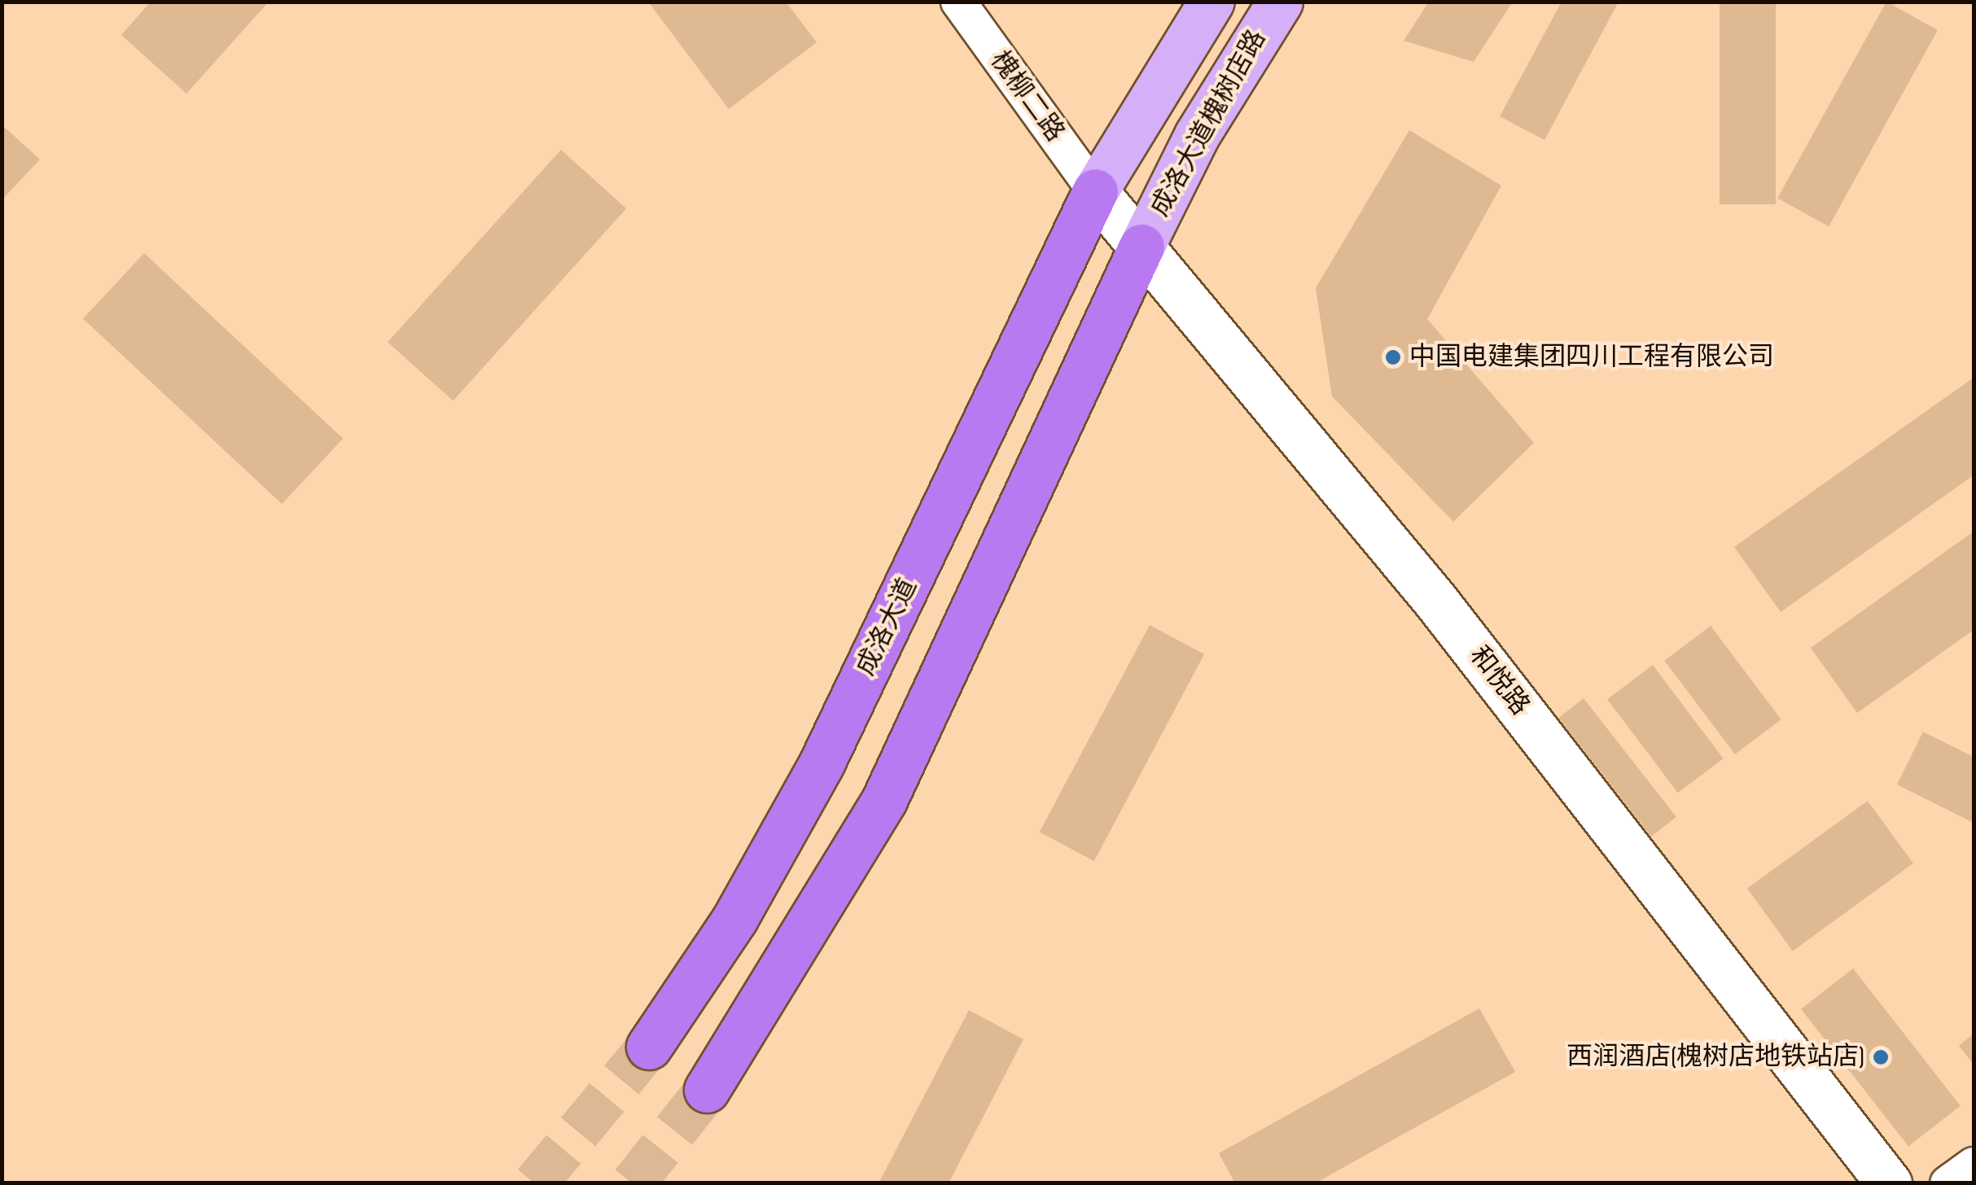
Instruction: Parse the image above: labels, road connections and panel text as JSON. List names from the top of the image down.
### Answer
{
  "streets": {
    "highway": ["成洛大道"],
    "main road": ["成洛大道槐树店路"],
    "street": ["槐柳二路", "和悦路"]
  },
  "crossings": [
    ["槐柳二路", "成洛大道"],
    ["槐柳二路", "和悦路"],
    ["成洛大道槐树店路", "和悦路"],
    ["成洛大道", "和悦路"]
  ],
  "places": ["中国电建集团四川工程有限公司", "西润酒店(槐树店地铁站店)"]
}
